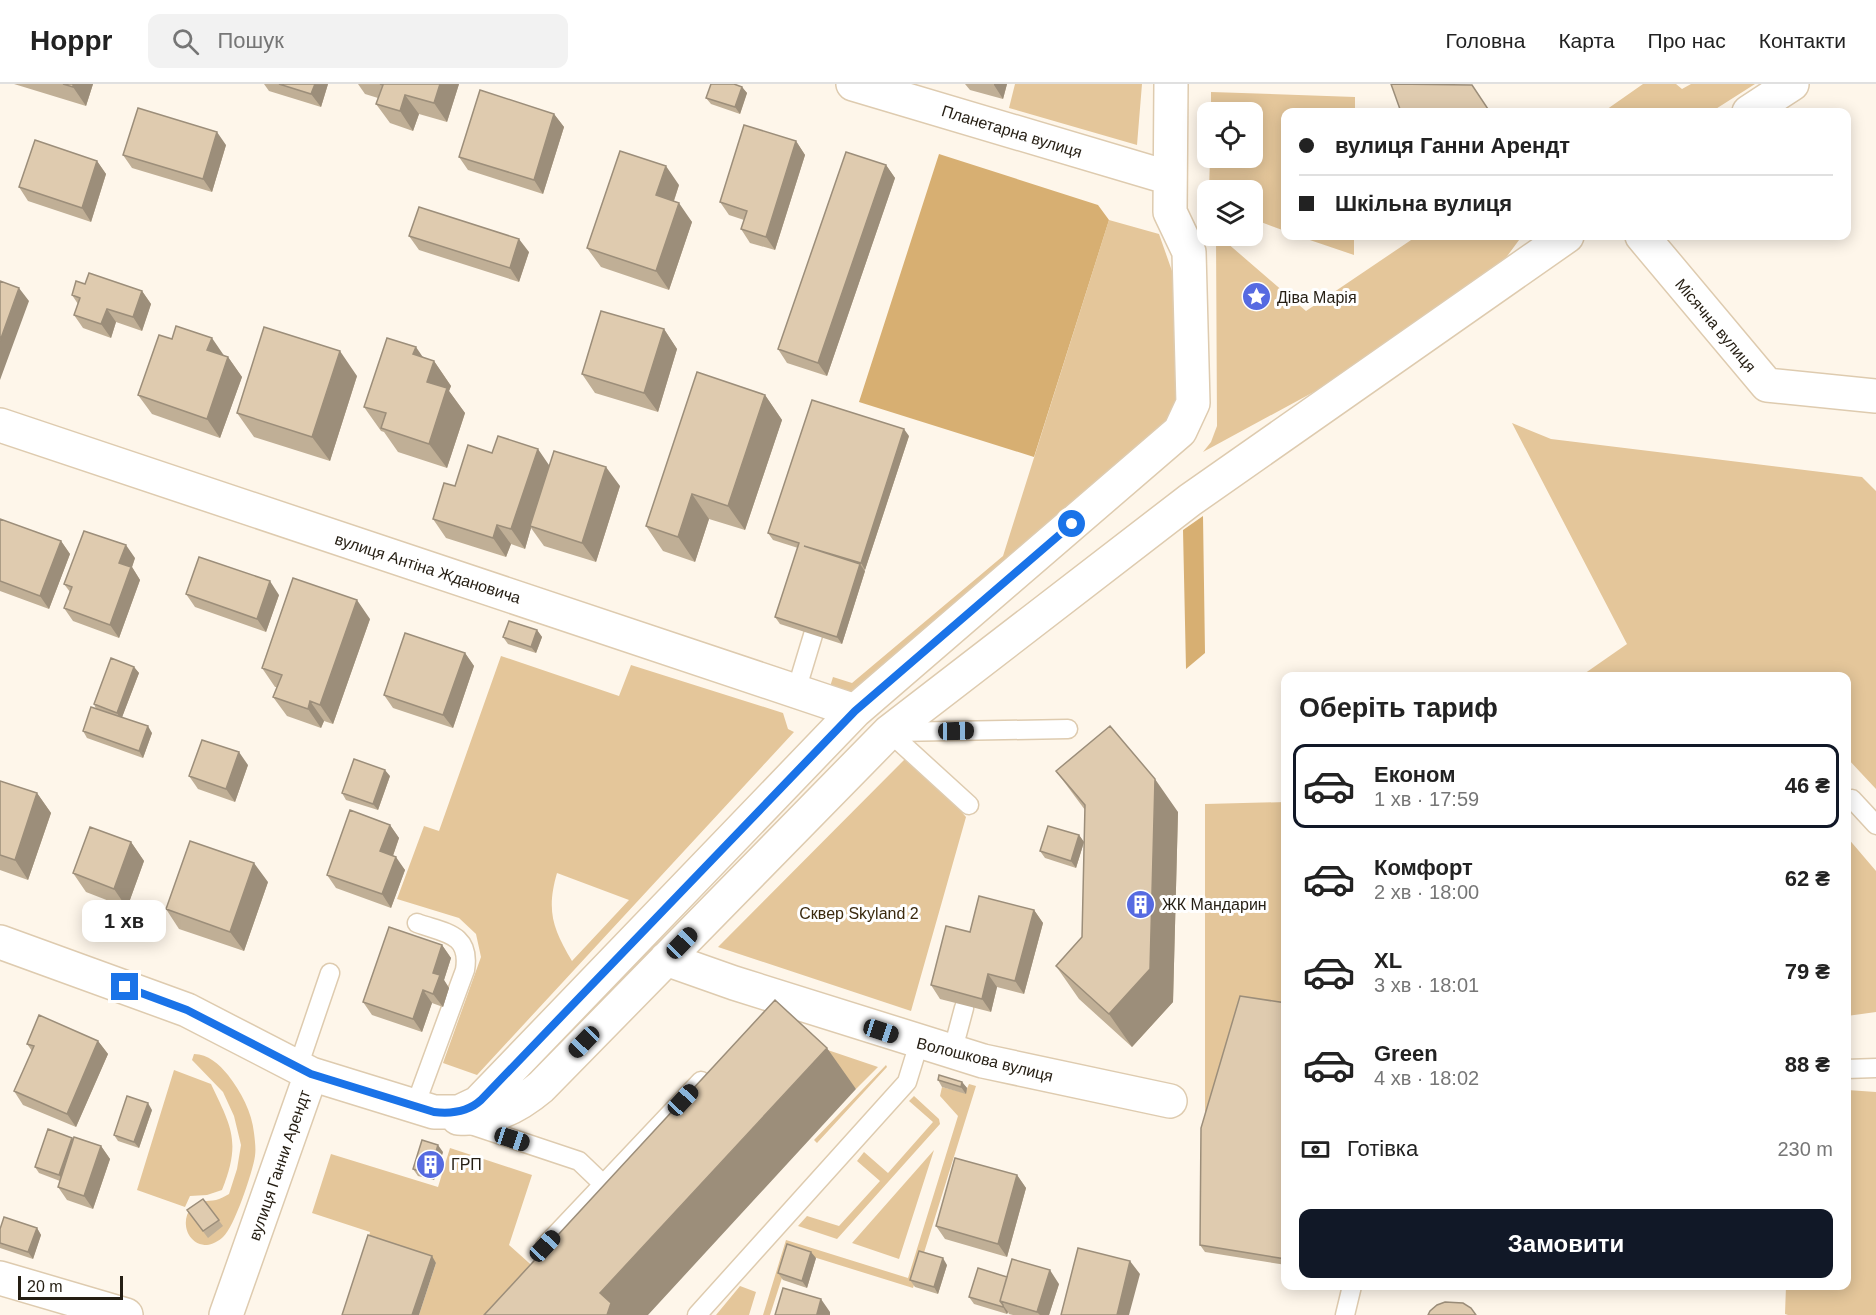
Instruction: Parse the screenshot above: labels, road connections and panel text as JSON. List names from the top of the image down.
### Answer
{
  "streets": {
    "street": [
      "Планетарна вулиця",
      "Місячна вулиця",
      "вулиця Антіна Ждановича",
      "Волошкова вулиця",
      "вулиця Ганни Арендт"
    ]
  },
  "crossings": [
    ["Планетарна вулиця", "вулиця Ганни Арендт"],
    ["вулиця Антіна Ждановича", "вулиця Ганни Арендт"]
  ],
  "parks": ["Сквер Skyland 2"],
  "places": {
    "place": ["Діва Марія"],
    "building": ["ЖК Мандарин", "ГРП"]
  },
  "scale_bar": "20 m",
  "page": {
    "header": "Hoppr",
    "search": "Пошук",
    "nav": [
      "Головна",
      "Карта",
      "Про нас",
      "Контакти"
    ],
    "banner": ["вулиця Ганни Арендт", "Шкільна вулиця"],
    "heading": "Оберіть тариф",
    "list": [
      {
        "name": "Економ",
        "note": "1 хв · 17:59",
        "value": "46 ₴"
      },
      {
        "name": "Комфорт",
        "note": "2 хв · 18:00",
        "value": "62 ₴"
      },
      {
        "name": "XL",
        "note": "3 хв · 18:01",
        "value": "79 ₴"
      },
      {
        "name": "Green",
        "note": "4 хв · 18:02",
        "value": "88 ₴"
      }
    ],
    "bubble": "1 хв",
    "pay": ["Готівка", "230 m"],
    "buttons": "Замовити",
    "scale": "20 m"
  }
}
